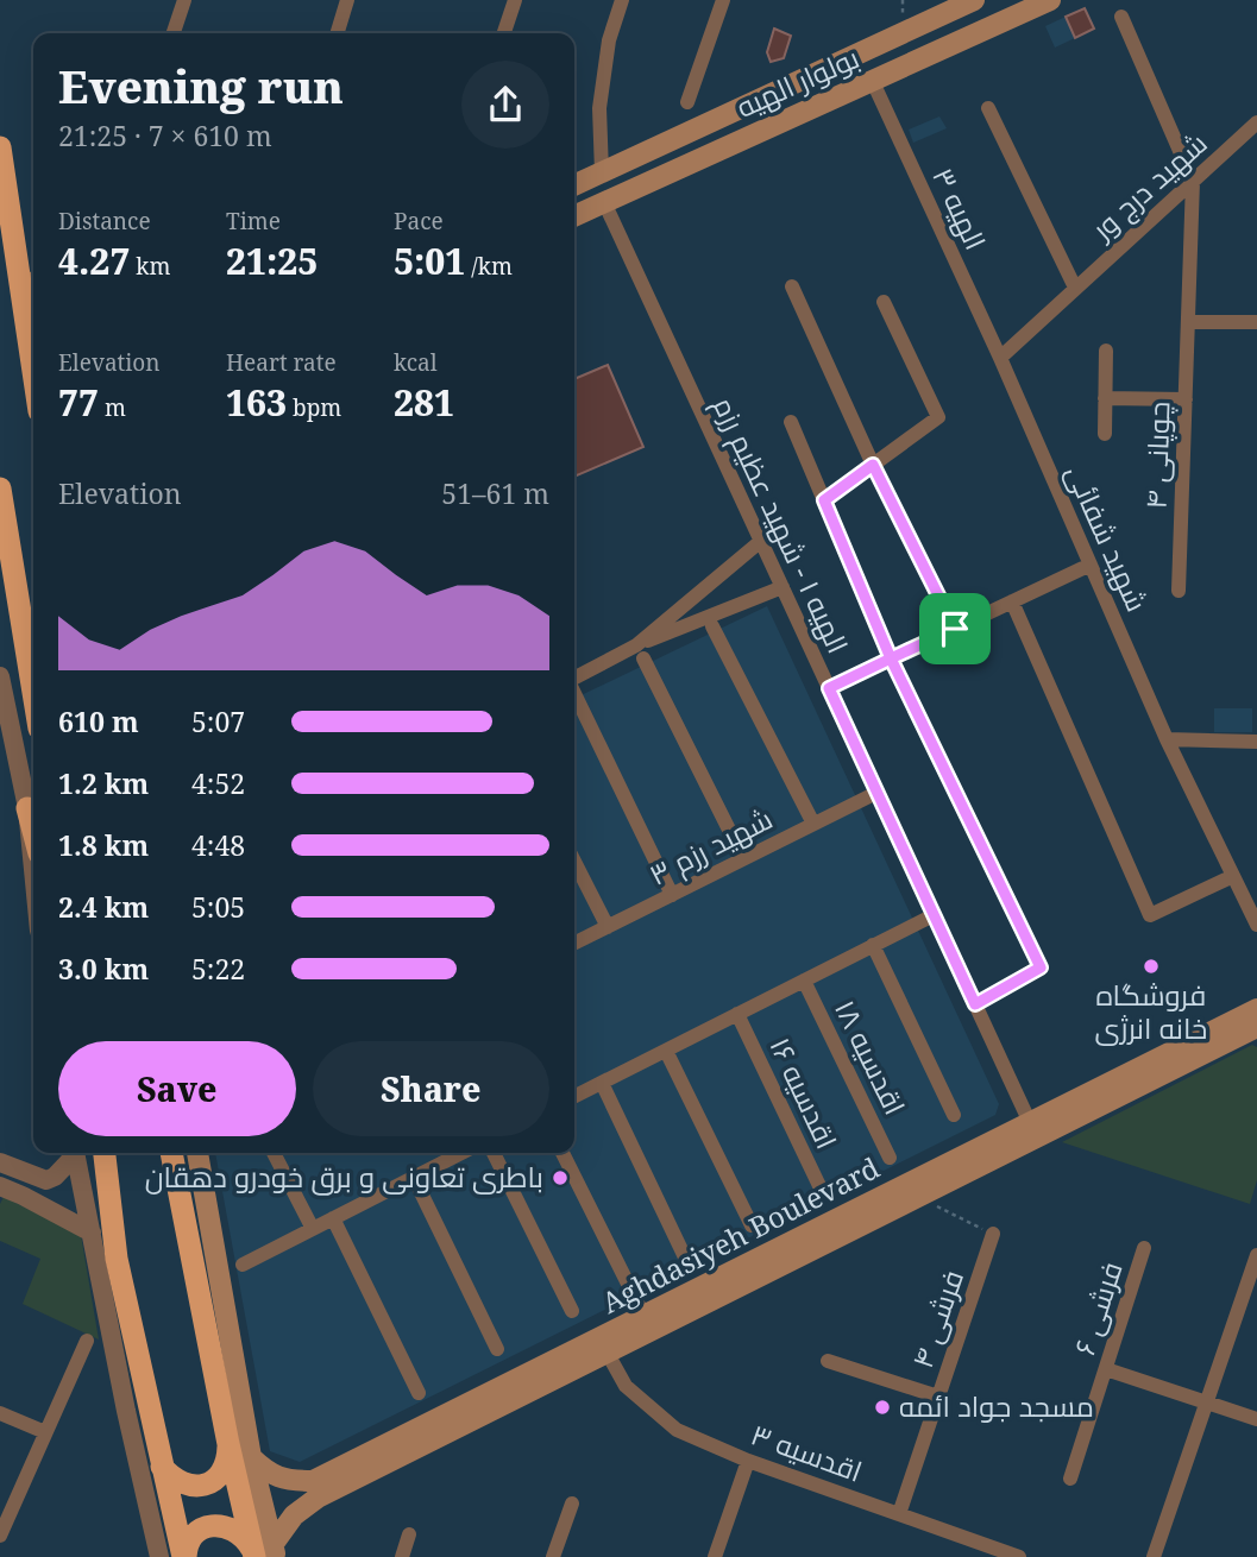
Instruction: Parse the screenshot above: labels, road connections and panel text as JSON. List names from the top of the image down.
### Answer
{
  "streets": {
    "main road": ["بولوار الهیه", "Aghdasiyeh Boulevard"],
    "street": [
      "شهید درج ور",
      "الهیه ۳",
      "چوپانی ۴",
      "الهیه ۱ - شهید عظیم رزم",
      "شهید شفائی",
      "شهید رزم ۳",
      "اقدسیه ۱۸",
      "اقدسیه ۱۶",
      "فرشی ۶",
      "فرشی ۴",
      "اقدسیه ۳"
    ]
  },
  "crossings": [
    ["بولوار الهیه", "الهیه ۳"],
    ["بولوار الهیه", "الهیه ۱ - شهید عظیم رزم"],
    ["شهید درج ور", "الهیه ۳"],
    ["شهید درج ور", "چوپانی ۴"],
    ["شهید درج ور", "شهید شفائی"],
    ["الهیه ۳", "شهید شفائی"],
    ["الهیه ۱ - شهید عظیم رزم", "شهید رزم ۳"],
    ["الهیه ۱ - شهید عظیم رزم", "Aghdasiyeh Boulevard"],
    ["Aghdasiyeh Boulevard", "اقدسیه ۳"],
    ["فرشی ۴", "اقدسیه ۳"]
  ],
  "places": ["فروشگاه خانه انرژی", "باطری تعاونی و برق خودرو دهقان", "مسجد جواد ائمه"],
  "page": {
    "heading": ["Evening run", "21:25 · 7 × 610 m"],
    "stats": [
      ["Distance", "4.27 km"],
      ["Time", "21:25"],
      ["Pace", "5:01 /km"],
      ["Elevation", "77 m"],
      ["Heart rate", "163 bpm"],
      ["kcal", "281"]
    ],
    "chart": ["Elevation", "51–61 m"],
    "list": [
      {
        "name": "610 m",
        "note": "5:07"
      },
      {
        "name": "1.2 km",
        "note": "4:52"
      },
      {
        "name": "1.8 km",
        "note": "4:48"
      },
      {
        "name": "2.4 km",
        "note": "5:05"
      },
      {
        "name": "3.0 km",
        "note": "5:22"
      }
    ],
    "buttons": ["Save", "Share"]
  }
}
